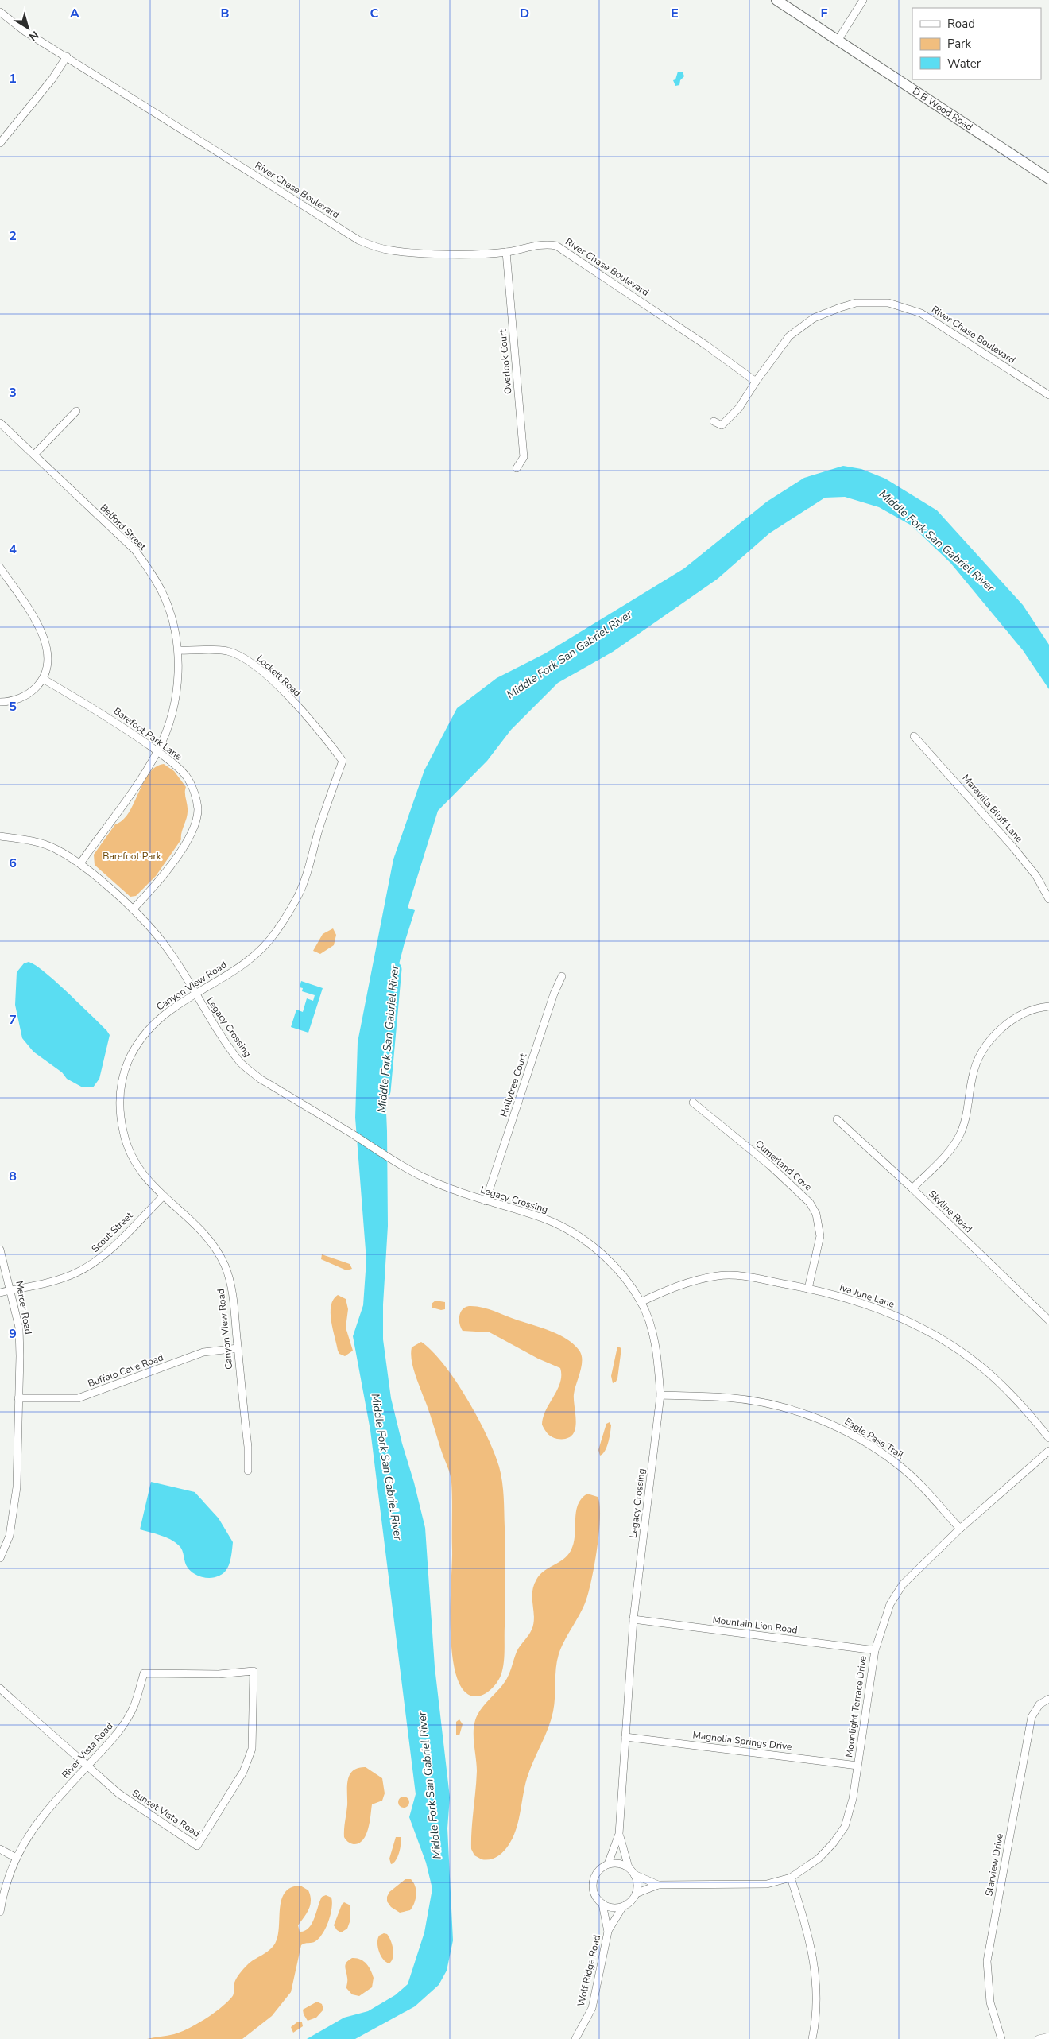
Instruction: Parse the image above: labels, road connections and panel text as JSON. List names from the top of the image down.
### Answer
{
  "streets": {
    "main road": ["D B Wood Road"],
    "street": [
      "River Chase Boulevard",
      "Overlook Court",
      "Belford Street",
      "Lockett Road",
      "Barefoot Park Lane",
      "Maravilla Bluff Lane",
      "Canyon View Road",
      "Legacy Crossing",
      "Hollytree Court",
      "Cumerland Cove",
      "Skyline Road",
      "Scout Street",
      "Iva June Lane",
      "Mercer Road",
      "Buffalo Cave Road",
      "Eagle Pass Trail",
      "Mountain Lion Road",
      "Moonlight Terrace Drive",
      "Magnolia Springs Drive",
      "River Vista Road",
      "Sunset Vista Road",
      "Starview Drive",
      "Wolf Ridge Road"
    ]
  },
  "crossings": [
    ["River Chase Boulevard", "Overlook Court"],
    ["Belford Street", "Lockett Road"],
    ["Belford Street", "Barefoot Park Lane"],
    ["Belford Street", "Legacy Crossing"],
    ["Lockett Road", "Canyon View Road"],
    ["Barefoot Park Lane", "Legacy Crossing"],
    ["Canyon View Road", "Legacy Crossing"],
    ["Canyon View Road", "Scout Street"],
    ["Canyon View Road", "Buffalo Cave Road"],
    ["Legacy Crossing", "Hollytree Court"],
    ["Legacy Crossing", "Iva June Lane"],
    ["Legacy Crossing", "Eagle Pass Trail"],
    ["Legacy Crossing", "Mountain Lion Road"],
    ["Legacy Crossing", "Moonlight Terrace Drive"],
    ["Legacy Crossing", "Magnolia Springs Drive"],
    ["Legacy Crossing", "Wolf Ridge Road"],
    ["Cumerland Cove", "Iva June Lane"],
    ["Scout Street", "Mercer Road"],
    ["Mercer Road", "Buffalo Cave Road"],
    ["Eagle Pass Trail", "Moonlight Terrace Drive"],
    ["Mountain Lion Road", "Moonlight Terrace Drive"],
    ["Moonlight Terrace Drive", "Magnolia Springs Drive"],
    ["Moonlight Terrace Drive", "Wolf Ridge Road"],
    ["River Vista Road", "Sunset Vista Road"]
  ],
  "water": ["Middle Fork San Gabriel River"],
  "parks": ["Barefoot Park"],
  "legend": ["Road", "Park", "Water"],
  "north": "bottom right",
  "grid": {
    "columns": [
      "A",
      "B",
      "C",
      "D",
      "E",
      "F"
    ],
    "rows": [
      "1",
      "2",
      "3",
      "4",
      "5",
      "6",
      "7",
      "8",
      "9"
    ]
  }
}
